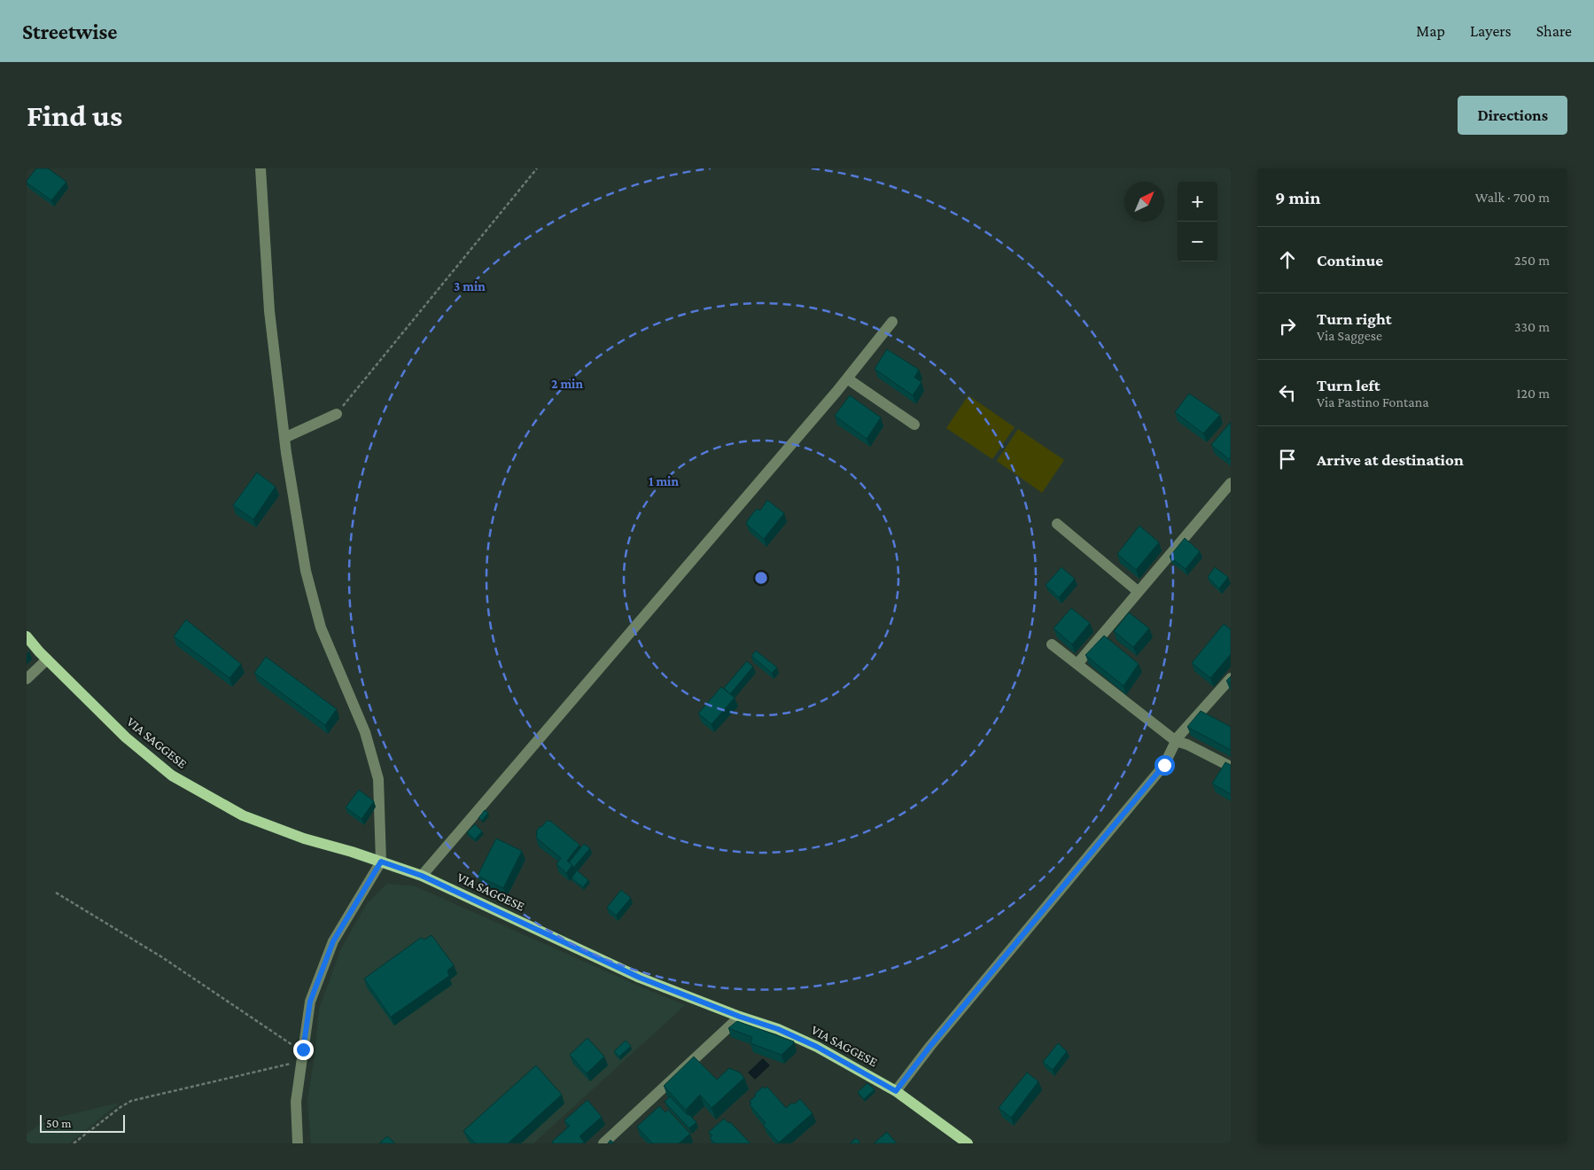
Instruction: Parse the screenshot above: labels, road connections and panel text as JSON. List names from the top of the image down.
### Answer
{
  "streets": {
    "main road": ["VIA SAGGESE"]
  },
  "scale_bar": "50 m",
  "north": "top right",
  "page": {
    "header": "Streetwise",
    "nav": ["Map", "Layers", "Share"],
    "buttons": "Directions",
    "title": "Find us",
    "heading": ["9 min", "Walk · 700 m"],
    "map_buttons": ["+", "−"],
    "list": [
      ["Continue", "250 m"],
      ["Turn right", "Via Saggese", "330 m"],
      ["Turn left", "Via Pastino Fontana", "120 m"],
      "Arrive at destination"
    ],
    "scale": "50 m"
  },
  "rings": ["3 min", "2 min", "1 min"]
}
